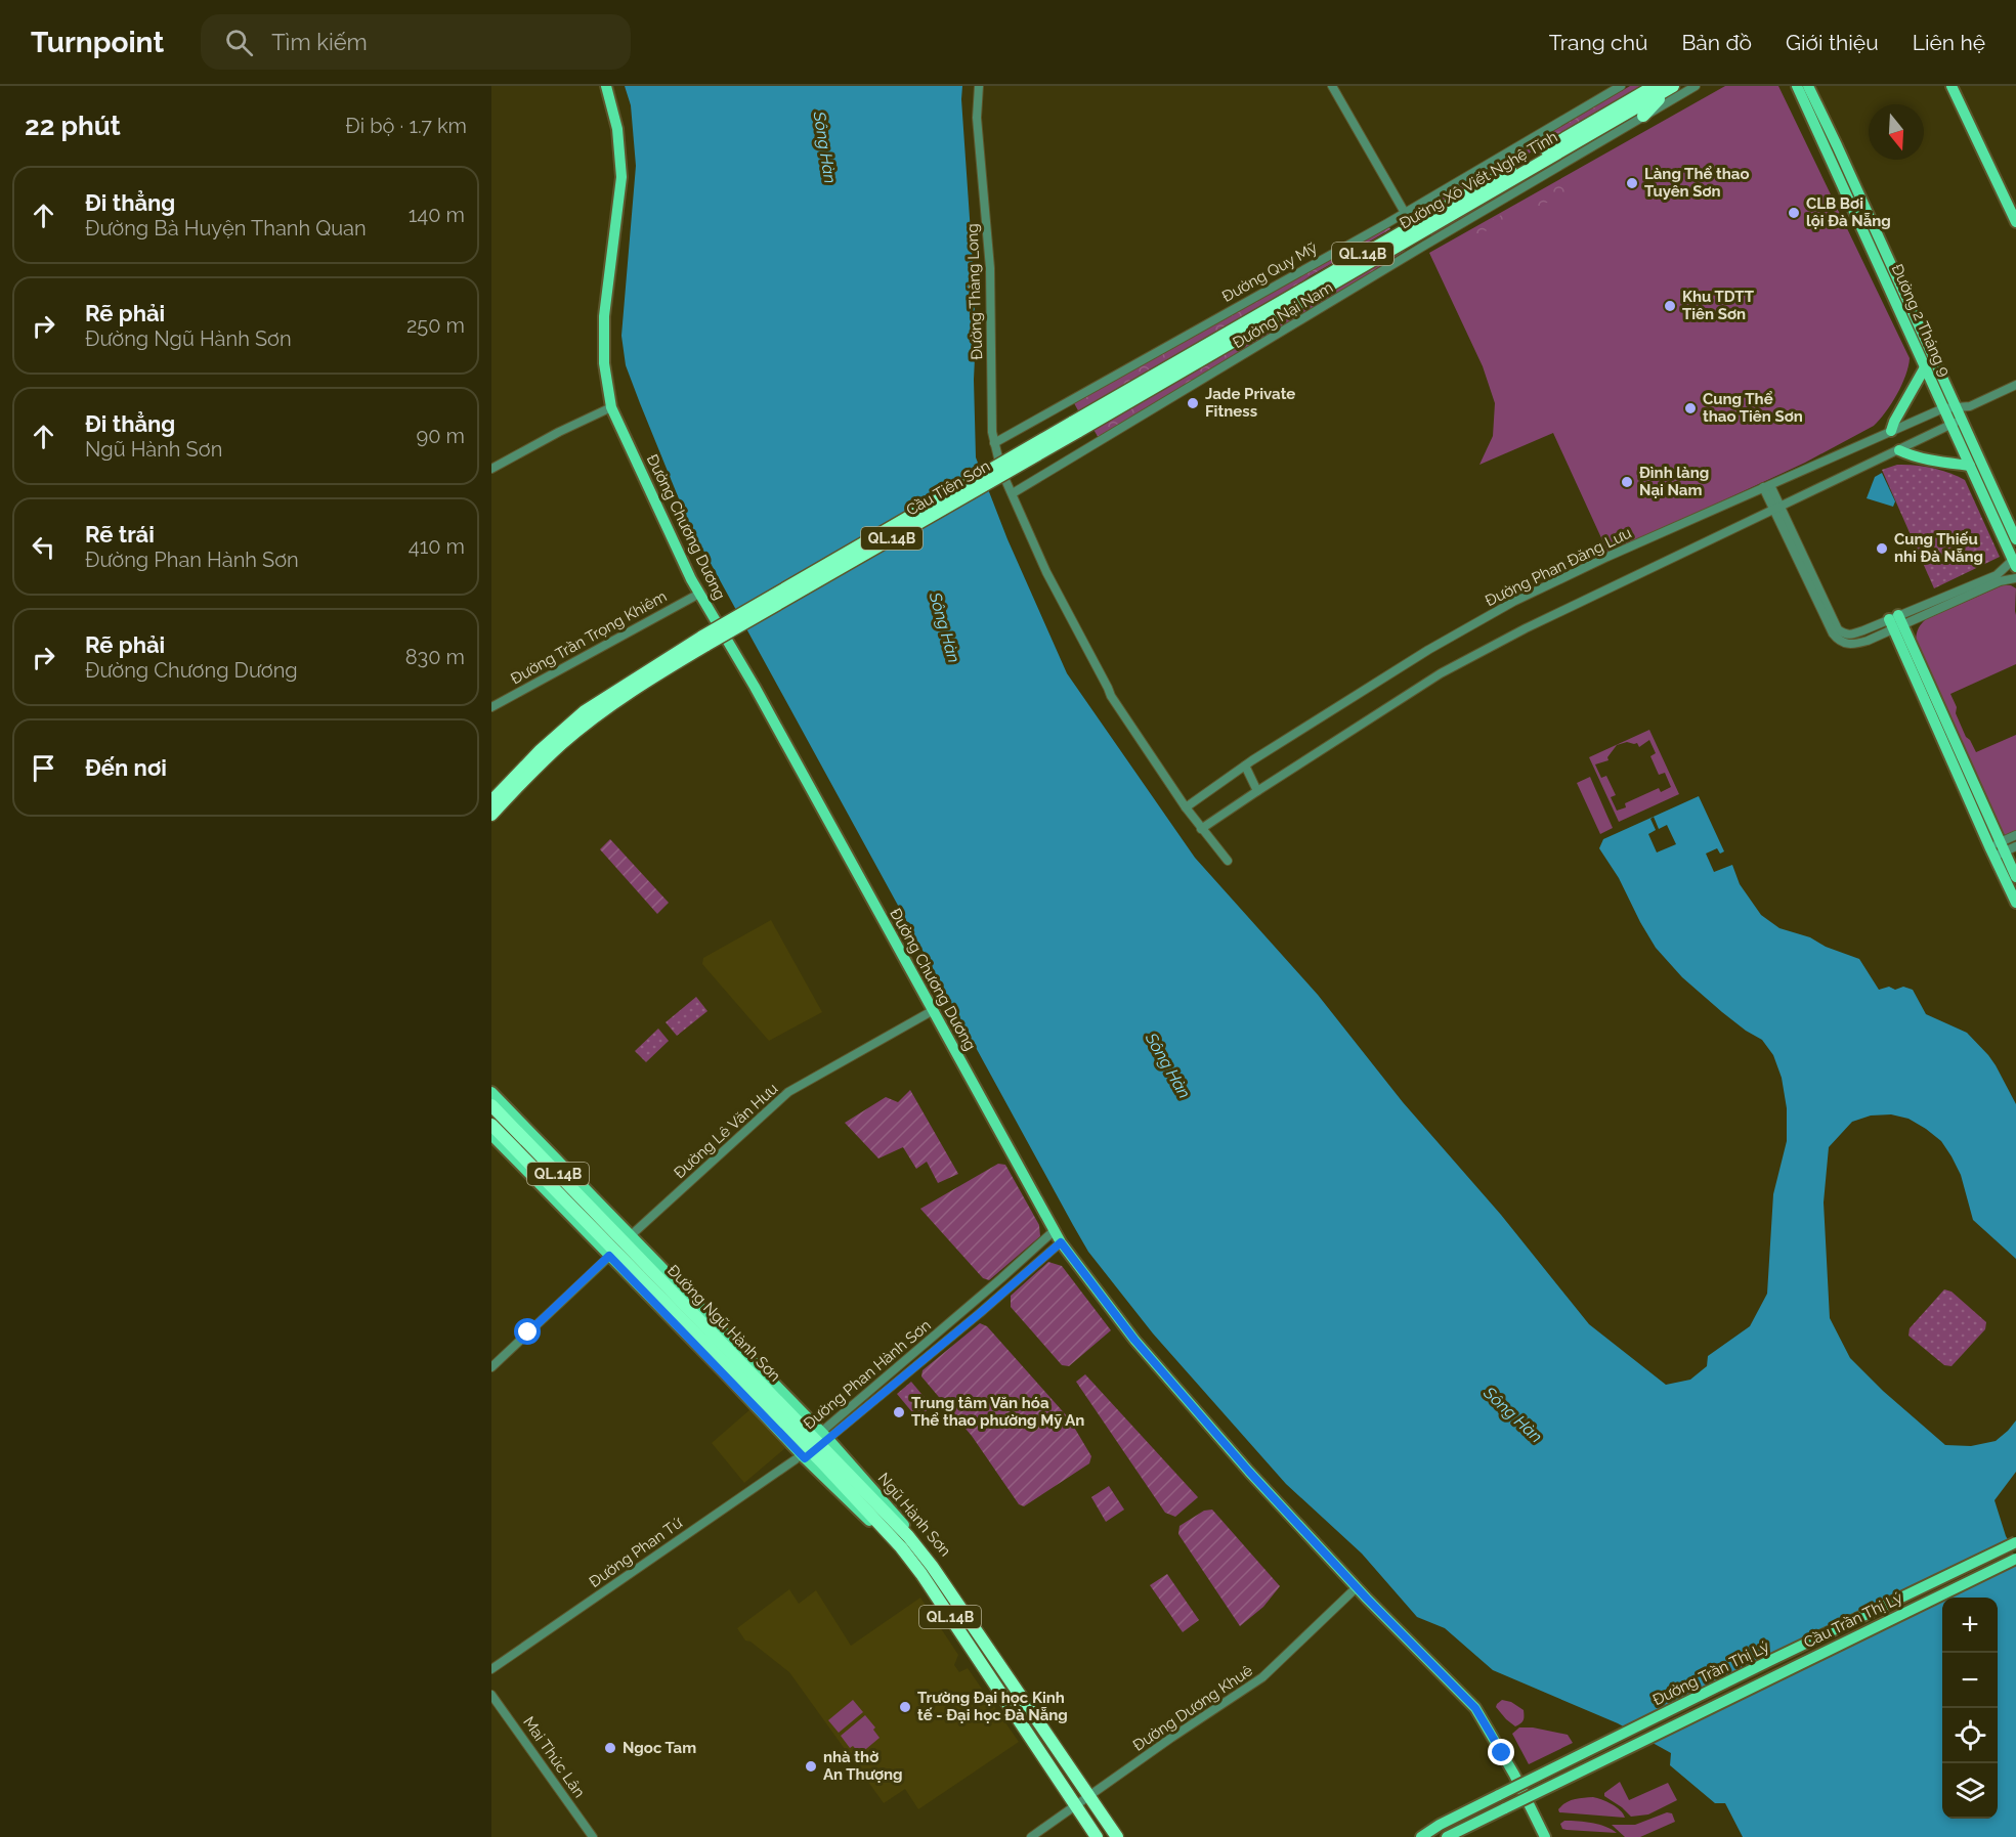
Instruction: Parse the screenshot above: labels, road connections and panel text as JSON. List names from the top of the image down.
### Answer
{
  "streets": {
    "highway": [
      "Đường Xô Viết Nghệ Tĩnh",
      "QL.14B",
      "Cầu Tiên Sơn",
      "Đường Ngũ Hành Sơn",
      "Ngũ Hành Sơn"
    ],
    "main road": [
      "Đường 2 Tháng 9",
      "Đường Chương Dương",
      "Cầu Trần Thị Lý",
      "Đường Trần Thị Lý"
    ],
    "street": [
      "Đường Quy Mỹ",
      "Đường Thăng Long",
      "Đường Nại Nam",
      "Đường Phan Đăng Lưu",
      "Đường Trần Trọng Khiêm",
      "Đường Lê Văn Hưu",
      "Đường Phan Hành Sơn",
      "Đường Phan Tứ",
      "Đường Dương Khuê",
      "Mai Thúc Lân"
    ]
  },
  "crossings": [
    ["Đường Xô Viết Nghệ Tĩnh", "Cầu Tiên Sơn"],
    ["QL.14B", "Cầu Tiên Sơn"],
    ["Đường Quy Mỹ", "Đường Thăng Long"],
    ["Đường Thăng Long", "Đường Nại Nam"],
    ["Đường Thăng Long", "Đường Phan Đăng Lưu"],
    ["Đường 2 Tháng 9", "Đường Phan Đăng Lưu"],
    ["Đường Chương Dương", "Đường Trần Trọng Khiêm"],
    ["Đường Chương Dương", "Đường Lê Văn Hưu"],
    ["Đường Chương Dương", "Đường Phan Hành Sơn"],
    ["Đường Chương Dương", "Đường Dương Khuê"],
    ["Đường Lê Văn Hưu", "Đường Ngũ Hành Sơn"],
    ["Đường Ngũ Hành Sơn", "Đường Phan Hành Sơn"],
    ["Đường Ngũ Hành Sơn", "Ngũ Hành Sơn"],
    ["Đường Ngũ Hành Sơn", "Đường Phan Tứ"],
    ["Đường Phan Hành Sơn", "Ngũ Hành Sơn"],
    ["Đường Phan Hành Sơn", "Đường Phan Tứ"],
    ["Ngũ Hành Sơn", "Đường Phan Tứ"],
    ["Ngũ Hành Sơn", "Đường Dương Khuê"]
  ],
  "water": ["Sông Hàn"],
  "places": [
    "Làng Thể thao Tuyên Sơn",
    "CLB Bơi lội Đà Nẵng",
    "Khu TDTT Tiên Sơn",
    "Jade Private Fitness",
    "Cung Thể thao Tiên Sơn",
    "Đình làng Nại Nam",
    "Cung Thiếu nhi Đà Nẵng",
    "Trung tâm Văn hóa Thể thao phường Mỹ An",
    "Trường Đại học Kinh tế - Đại học Đà Nẵng",
    "Ngoc Tam",
    "nhà thờ An Thượng"
  ],
  "north": "bottom",
  "page": {
    "header": "Turnpoint",
    "search": "Tìm kiếm",
    "nav": [
      "Trang chủ",
      "Bản đồ",
      "Giới thiệu",
      "Liên hệ"
    ],
    "heading": ["22 phút", "Đi bộ · 1.7 km"],
    "list": [
      ["Đi thẳng", "Đường Bà Huyện Thanh Quan", "140 m"],
      ["Rẽ phải", "Đường Ngũ Hành Sơn", "250 m"],
      ["Đi thẳng", "Ngũ Hành Sơn", "90 m"],
      ["Rẽ trái", "Đường Phan Hành Sơn", "410 m"],
      ["Rẽ phải", "Đường Chương Dương", "830 m"],
      "Đến nơi"
    ],
    "map_buttons": ["+", "−"]
  }
}
